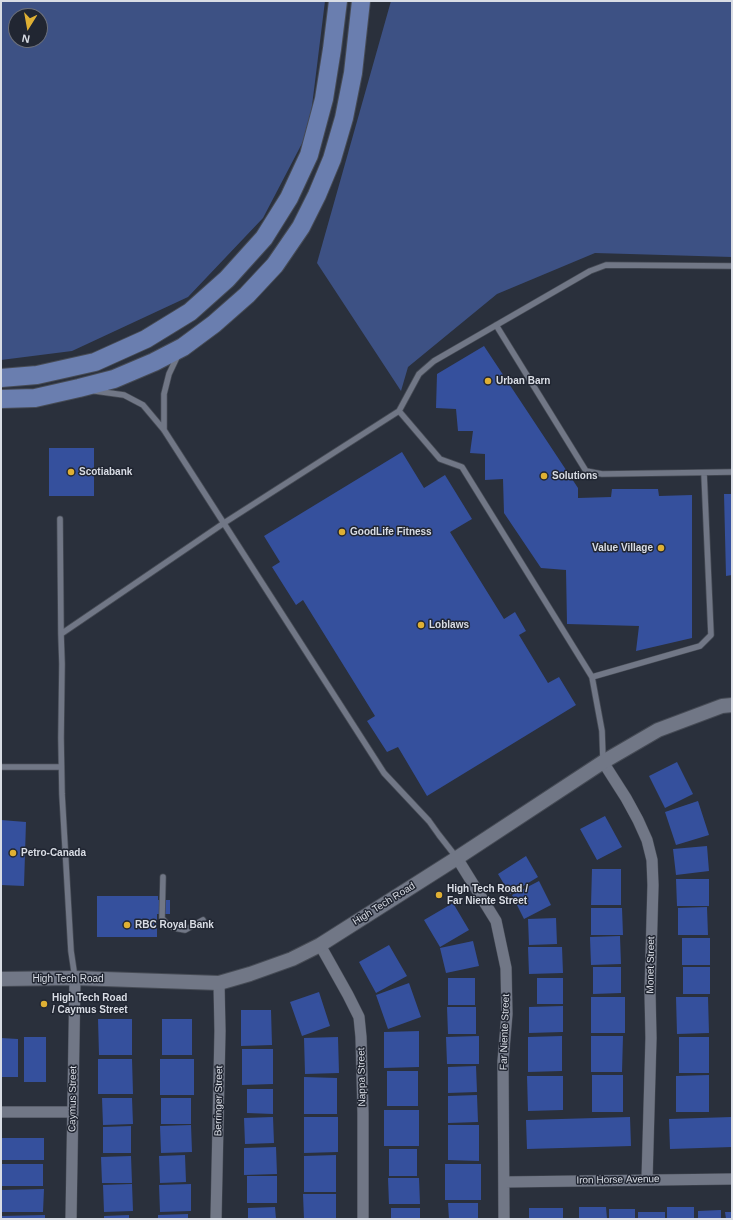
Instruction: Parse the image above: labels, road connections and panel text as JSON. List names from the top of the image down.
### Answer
{
  "streets": {
    "street": [
      "High Tech Road",
      "Monet Street",
      "Far Niente Street",
      "Nappa Street",
      "Caymus Street",
      "Berringer Street",
      "Iron Horse Avenue"
    ]
  },
  "crossings": [
    ["High Tech Road", "Monet Street"],
    ["High Tech Road", "Far Niente Street"],
    ["High Tech Road", "Nappa Street"],
    ["High Tech Road", "Caymus Street"],
    ["High Tech Road", "Berringer Street"],
    ["Monet Street", "Iron Horse Avenue"],
    ["Far Niente Street", "Iron Horse Avenue"]
  ],
  "places": [
    "Urban Barn",
    "Scotiabank",
    "Solutions",
    "GoodLife Fitness",
    "Value Village",
    "Loblaws",
    "Petro-Canada",
    "High Tech Road / Far Niente Street",
    "RBC Royal Bank",
    "High Tech Road / Caymus Street"
  ],
  "north": "bottom"
}
